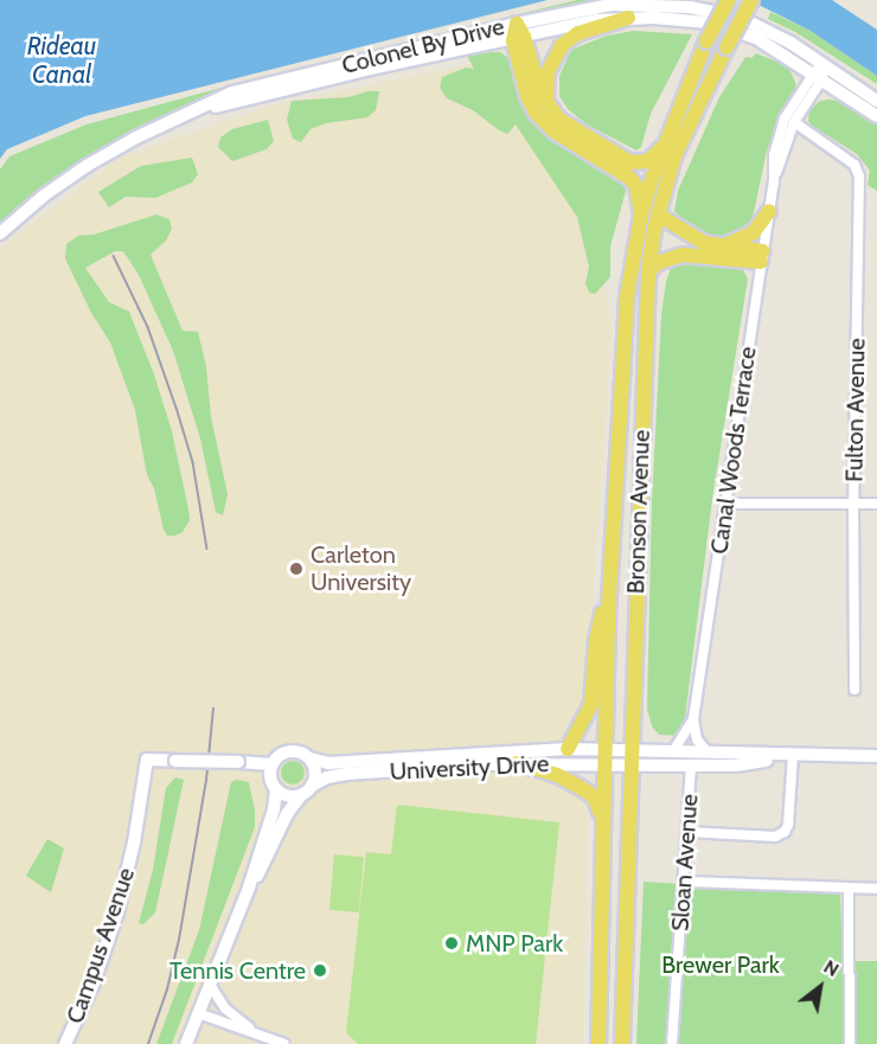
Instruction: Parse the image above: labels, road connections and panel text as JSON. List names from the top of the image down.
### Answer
{
  "streets": {
    "main road": ["Bronson Avenue"],
    "street": [
      "Colonel By Drive",
      "Fulton Avenue",
      "Canal Woods Terrace",
      "University Drive",
      "Sloan Avenue",
      "Campus Avenue"
    ]
  },
  "crossings": [
    ["Colonel By Drive", "Canal Woods Terrace"],
    ["Fulton Avenue", "Canal Woods Terrace"],
    ["Bronson Avenue", "University Drive"],
    ["University Drive", "Campus Avenue"]
  ],
  "water": ["Rideau Canal"],
  "parks": ["Brewer Park"],
  "places": ["Carleton University", "MNP Park", "Tennis Centre"],
  "north": "top right"
}
